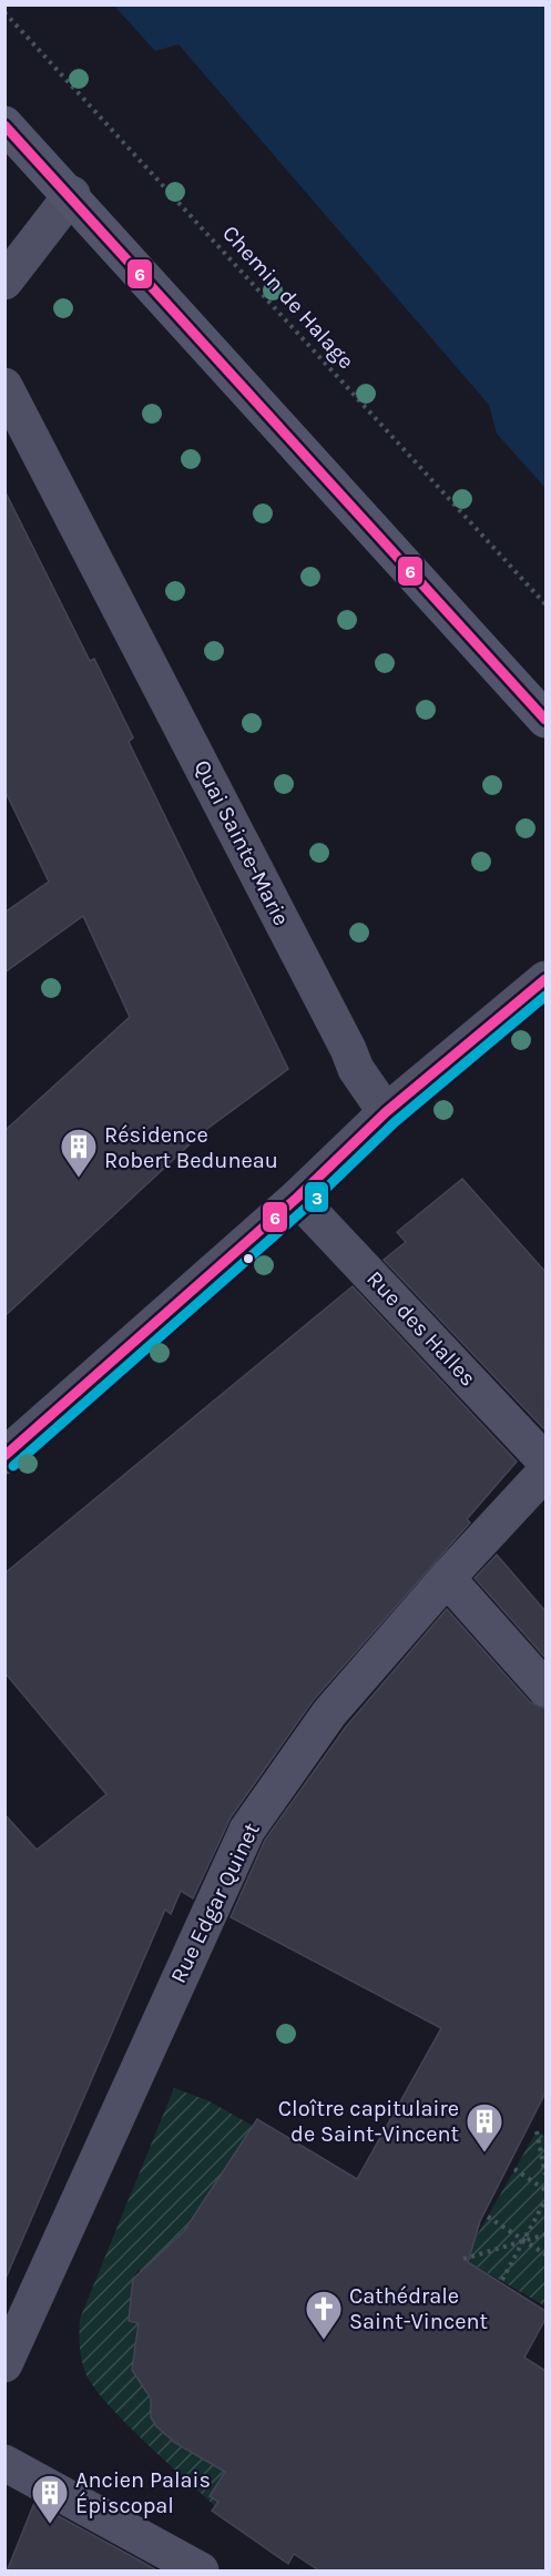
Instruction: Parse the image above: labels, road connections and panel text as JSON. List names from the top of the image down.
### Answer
{
  "streets": {
    "street": ["Quai Sainte-Marie", "Rue des Halles", "Rue Edgar Quinet"],
    "path": ["Chemin de Halage"]
  },
  "places": {
    "building": ["Résidence Robert Beduneau", "Cloître capitulaire de Saint-Vincent", "Ancien Palais Épiscopal"],
    "church": ["Cathédrale Saint-Vincent"]
  },
  "lines": ["transit line 6", "transit line 3"]
}
